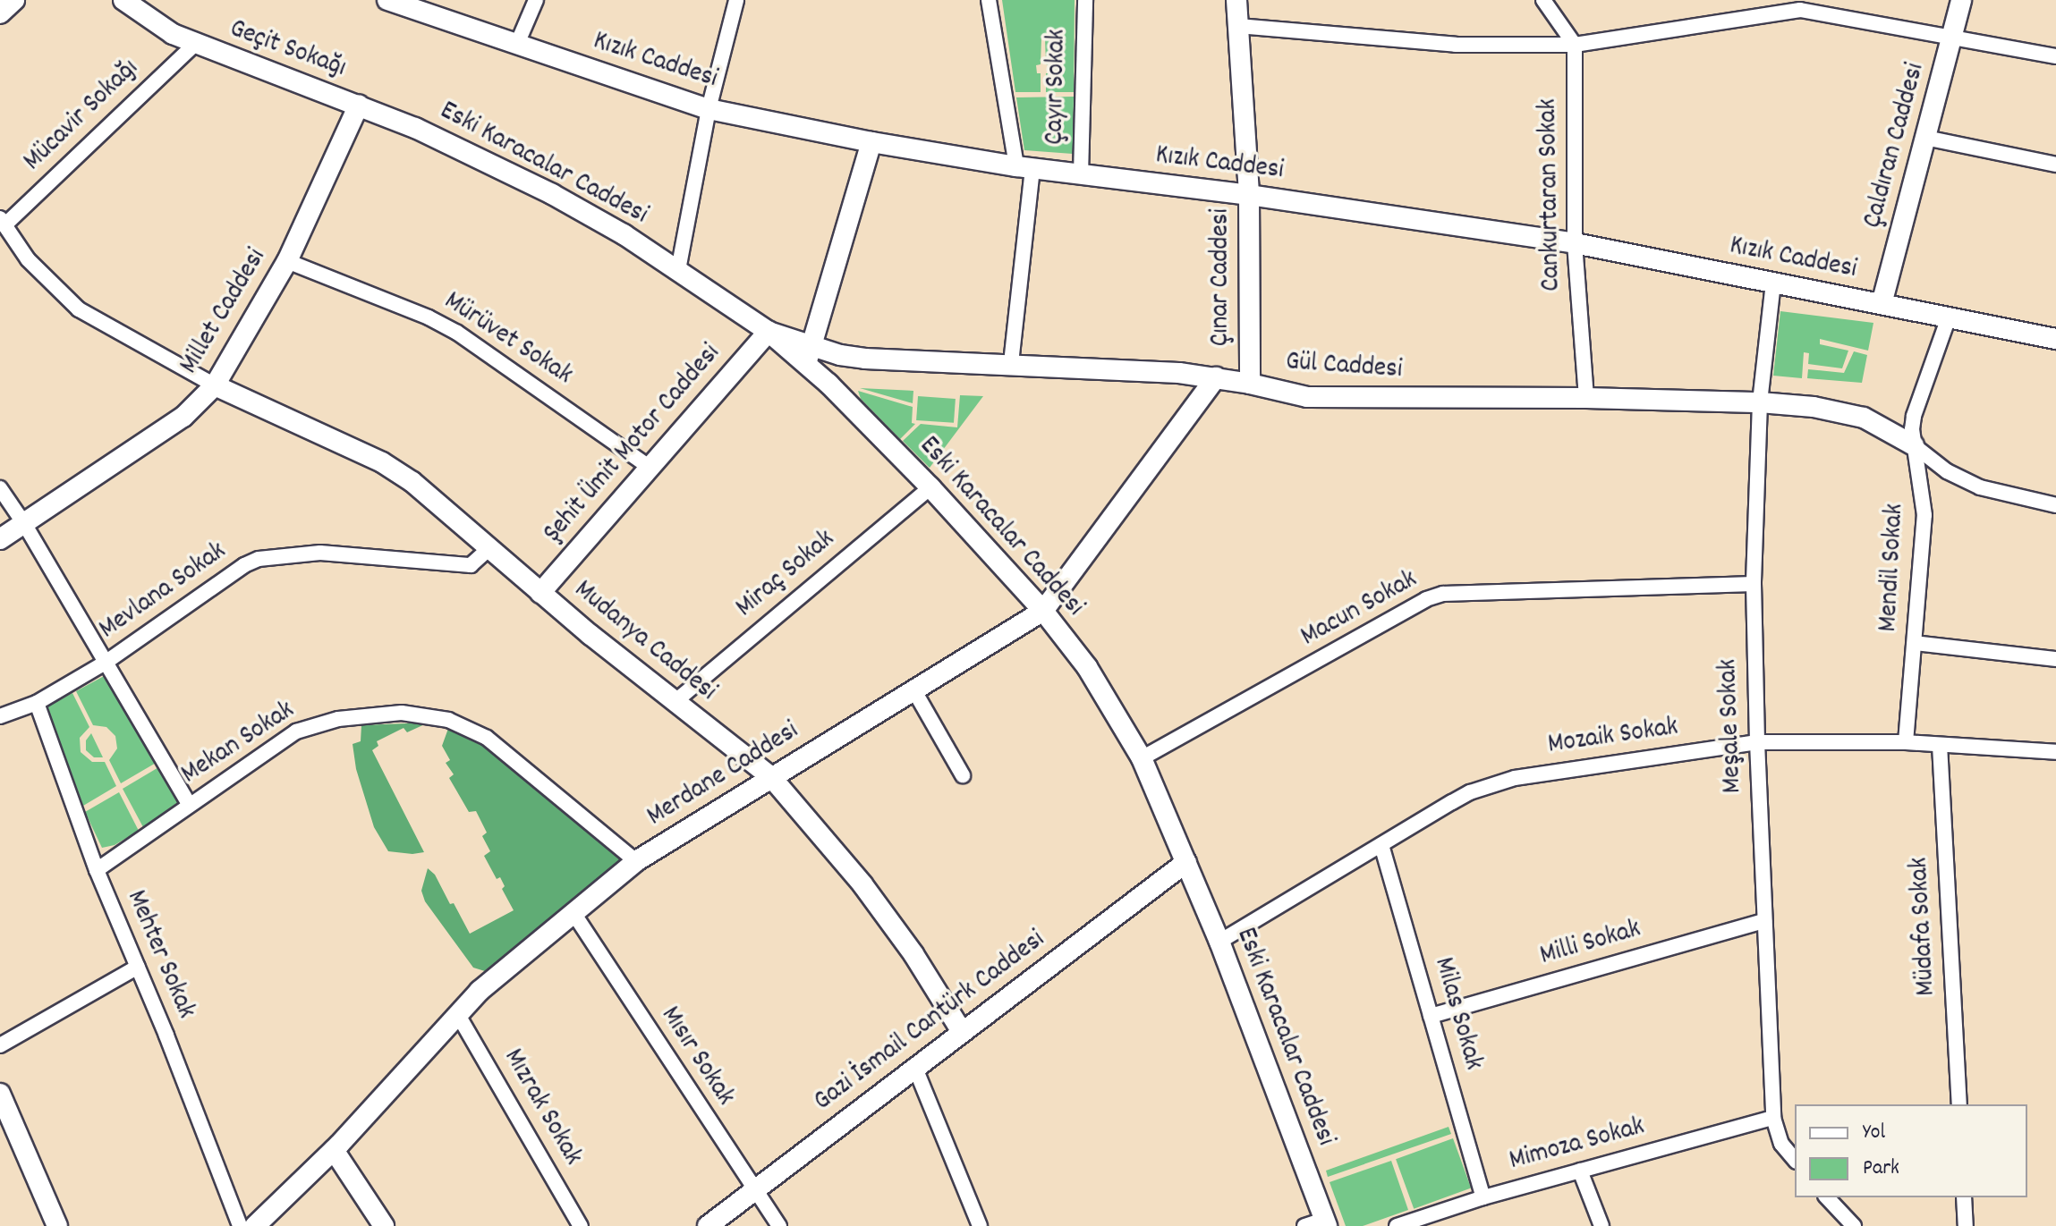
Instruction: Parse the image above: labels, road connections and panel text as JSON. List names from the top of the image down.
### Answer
{
  "streets": {
    "street": [
      "Geçit Sokağı",
      "Kızık Caddesi",
      "Çayır Sokak",
      "Mücavir Sokağı",
      "Çaldıran Caddesi",
      "Eski Karacalar Caddesi",
      "Cankurtaran Sokak",
      "Çınar Caddesi",
      "Millet Caddesi",
      "Mürüvet Sokak",
      "Gül Caddesi",
      "Şehit Ümit Motor Caddesi",
      "Mendil Sokak",
      "Miraç Sokak",
      "Mevlana Sokak",
      "Macun Sokak",
      "Mudanya Caddesi",
      "Meşale Sokak",
      "Mozaik Sokak",
      "Mekan Sokak",
      "Merdane Caddesi",
      "Müdafa Sokak",
      "Milli Sokak",
      "Mehter Sokak",
      "Milas Sokak",
      "Gazi İsmail Cantürk Caddesi",
      "Mısır Sokak",
      "Mızrak Sokak",
      "Mimoza Sokak"
    ]
  },
  "crossings": [
    ["Geçit Sokağı", "Mücavir Sokağı"],
    ["Geçit Sokağı", "Eski Karacalar Caddesi"],
    ["Geçit Sokağı", "Millet Caddesi"],
    ["Kızık Caddesi", "Çayır Sokak"],
    ["Kızık Caddesi", "Çaldıran Caddesi"],
    ["Kızık Caddesi", "Cankurtaran Sokak"],
    ["Kızık Caddesi", "Çınar Caddesi"],
    ["Kızık Caddesi", "Mendil Sokak"],
    ["Kızık Caddesi", "Meşale Sokak"],
    ["Eski Karacalar Caddesi", "Millet Caddesi"],
    ["Eski Karacalar Caddesi", "Gül Caddesi"],
    ["Eski Karacalar Caddesi", "Şehit Ümit Motor Caddesi"],
    ["Eski Karacalar Caddesi", "Miraç Sokak"],
    ["Eski Karacalar Caddesi", "Macun Sokak"],
    ["Eski Karacalar Caddesi", "Mozaik Sokak"],
    ["Eski Karacalar Caddesi", "Merdane Caddesi"],
    ["Eski Karacalar Caddesi", "Gazi İsmail Cantürk Caddesi"],
    ["Cankurtaran Sokak", "Gül Caddesi"],
    ["Çınar Caddesi", "Gül Caddesi"],
    ["Millet Caddesi", "Mürüvet Sokak"],
    ["Millet Caddesi", "Mudanya Caddesi"],
    ["Mürüvet Sokak", "Şehit Ümit Motor Caddesi"],
    ["Gül Caddesi", "Mendil Sokak"],
    ["Gül Caddesi", "Meşale Sokak"],
    ["Gül Caddesi", "Merdane Caddesi"],
    ["Şehit Ümit Motor Caddesi", "Mudanya Caddesi"],
    ["Mendil Sokak", "Mozaik Sokak"],
    ["Miraç Sokak", "Mudanya Caddesi"],
    ["Mevlana Sokak", "Mudanya Caddesi"],
    ["Mevlana Sokak", "Mehter Sokak"],
    ["Macun Sokak", "Meşale Sokak"],
    ["Mudanya Caddesi", "Merdane Caddesi"],
    ["Mudanya Caddesi", "Gazi İsmail Cantürk Caddesi"],
    ["Meşale Sokak", "Mozaik Sokak"],
    ["Meşale Sokak", "Milli Sokak"],
    ["Meşale Sokak", "Mimoza Sokak"],
    ["Mozaik Sokak", "Müdafa Sokak"],
    ["Mozaik Sokak", "Milas Sokak"],
    ["Mekan Sokak", "Merdane Caddesi"],
    ["Mekan Sokak", "Mehter Sokak"],
    ["Merdane Caddesi", "Mısır Sokak"],
    ["Merdane Caddesi", "Mızrak Sokak"],
    ["Milli Sokak", "Milas Sokak"],
    ["Milas Sokak", "Mimoza Sokak"],
    ["Gazi İsmail Cantürk Caddesi", "Mısır Sokak"]
  ],
  "legend": ["Yol", "Park"]
}
